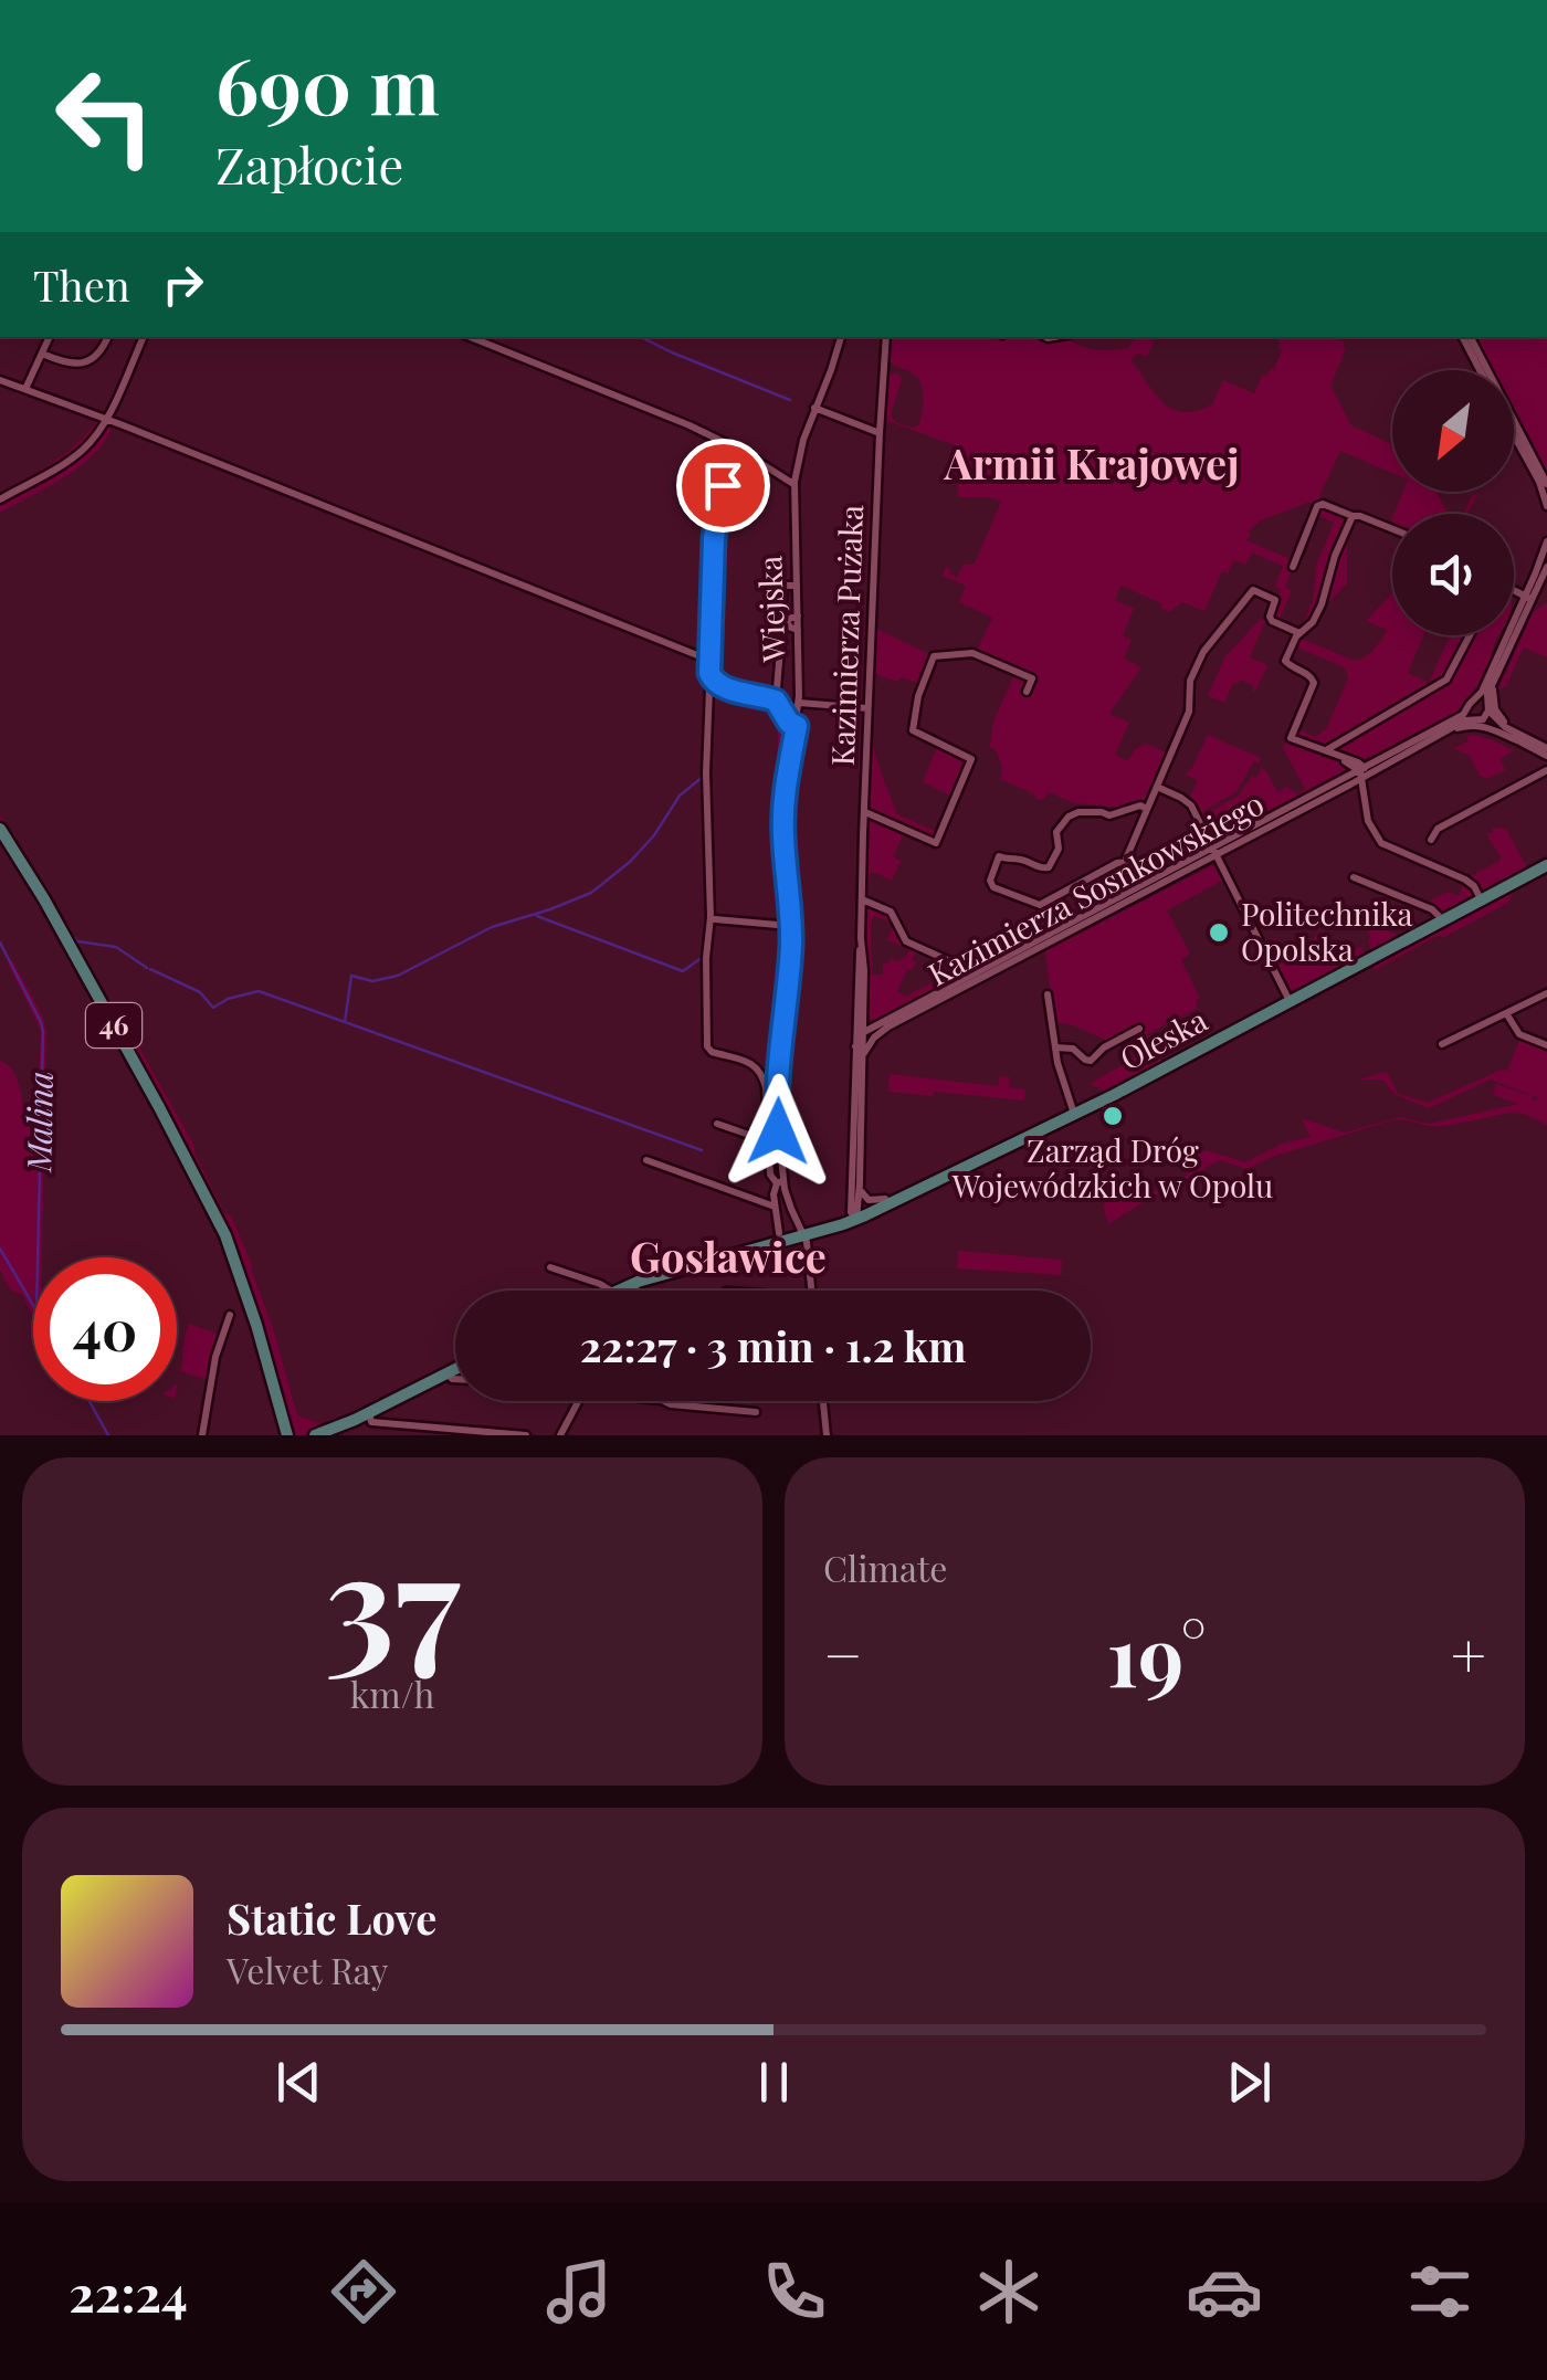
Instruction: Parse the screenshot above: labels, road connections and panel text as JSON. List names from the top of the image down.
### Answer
{
  "streets": {
    "main road": ["46", "Oleska"],
    "street": ["Wiejska", "Kazimierza Pużaka", "Kazimierza Sosnkowskiego"]
  },
  "crossings": [
    ["Wiejska", "Oleska"],
    ["Kazimierza Pużaka", "Kazimierza Sosnkowskiego"],
    ["Kazimierza Pużaka", "Oleska"]
  ],
  "districts": ["Armii Krajowej", "Gosławice"],
  "water": ["Malina"],
  "places": ["Politechnika Opolska", "Zarząd Dróg Wojewódzkich w Opolu"],
  "north": "bottom left",
  "page": {
    "turn": ["690 m", "Zapłocie"],
    "then": "Then",
    "limit": "40",
    "trip": "22:27 · 3 min · 1.2 km",
    "tile": [
      ["37", "km/h"],
      "Climate"
    ],
    "heat": ["−", "19°", "+"],
    "song": ["Static Love", "Velvet Ray"],
    "tabs": "22:24"
  }
}
